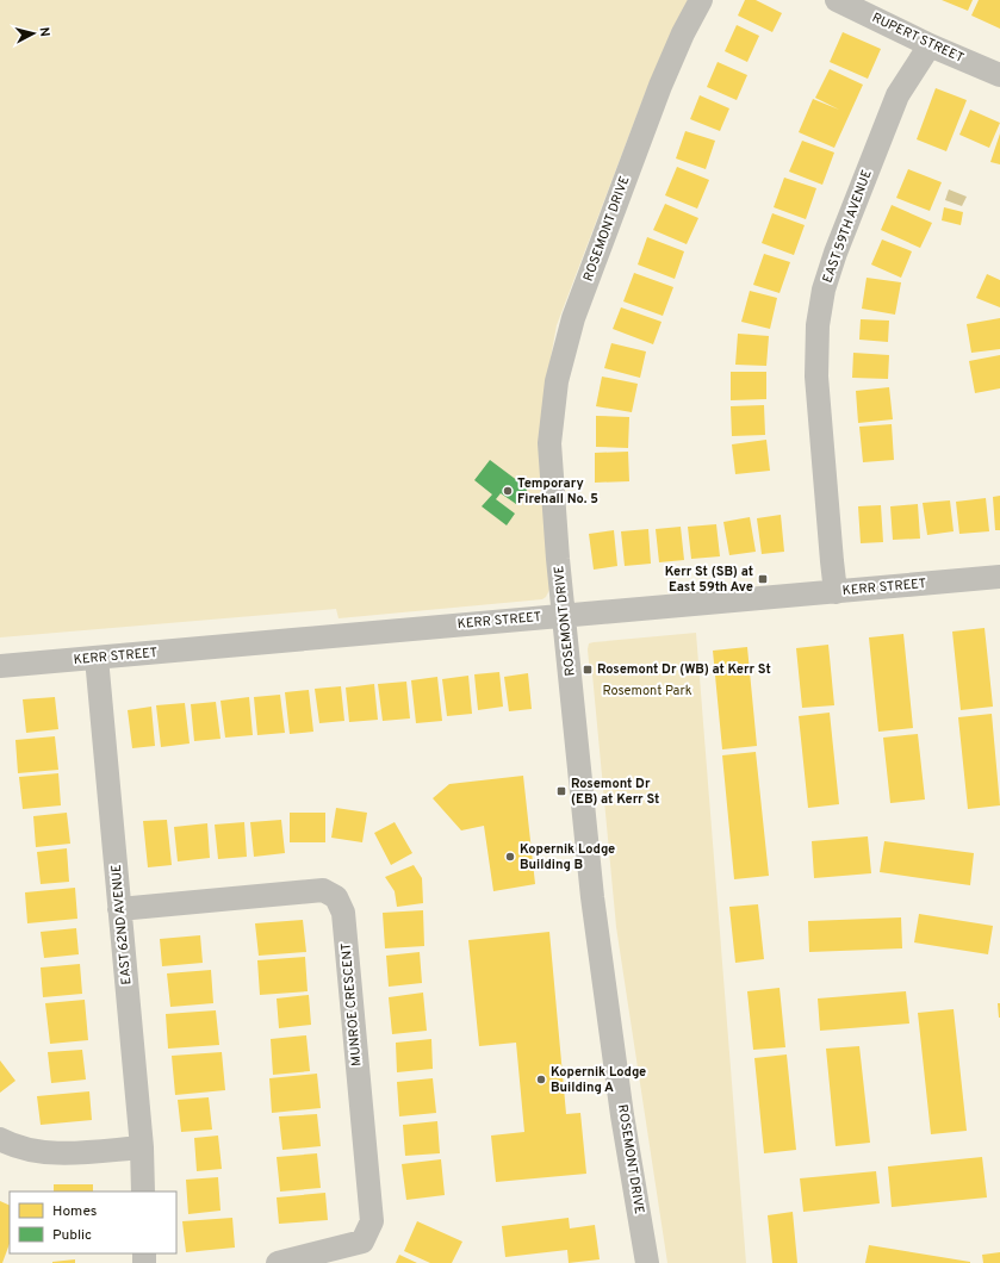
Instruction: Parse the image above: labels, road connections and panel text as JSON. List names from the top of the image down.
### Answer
{
  "streets": {
    "street": [
      "RUPERT STREET",
      "EAST 59TH AVENUE",
      "ROSEMONT DRIVE",
      "KERR STREET",
      "EAST 62ND AVENUE",
      "MUNROE CRESCENT"
    ]
  },
  "crossings": [
    ["RUPERT STREET", "EAST 59TH AVENUE"],
    ["EAST 59TH AVENUE", "KERR STREET"],
    ["ROSEMONT DRIVE", "KERR STREET"],
    ["KERR STREET", "EAST 62ND AVENUE"],
    ["EAST 62ND AVENUE", "MUNROE CRESCENT"]
  ],
  "parks": ["Rosemont Park"],
  "places": {
    "other": ["Temporary Firehall No. 5", "Kopernik Lodge Building B", "Kopernik Lodge Building A"],
    "transit": ["Kerr St (SB) at East 59th Ave", "Rosemont Dr (WB) at Kerr St", "Rosemont Dr (EB) at Kerr St"]
  },
  "legend": ["Homes", "Public"],
  "north": "right"
}
